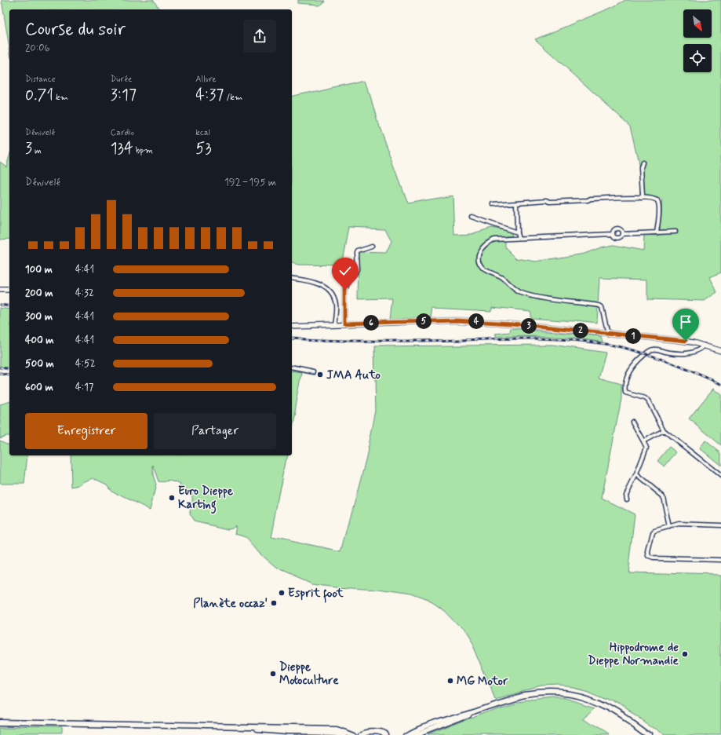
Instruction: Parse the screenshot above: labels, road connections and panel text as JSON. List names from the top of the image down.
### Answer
{
  "places": [
    "JMA Auto",
    "Euro Dieppe Karting",
    "Esprit foot",
    "Planète occaz'",
    "Hippodrome de Dieppe Normandie",
    "Dieppe Motoculture",
    "MG Motor"
  ],
  "north": "bottom right",
  "page": {
    "heading": ["Course du soir", "20:06"],
    "stats": [
      ["Distance", "0.71 km"],
      ["Durée", "3:17"],
      ["Allure", "4:37 /km"],
      ["Dénivelé", "3 m"],
      ["Cardio", "134 bpm"],
      ["kcal", "53"]
    ],
    "chart": ["Dénivelé", "192–195 m"],
    "list": [
      {
        "name": "100 m",
        "note": "4:41"
      },
      {
        "name": "200 m",
        "note": "4:32"
      },
      {
        "name": "300 m",
        "note": "4:41"
      },
      {
        "name": "400 m",
        "note": "4:41"
      },
      {
        "name": "500 m",
        "note": "4:52"
      },
      {
        "name": "600 m",
        "note": "4:17"
      }
    ],
    "pins": [
      "4",
      "5",
      "6",
      "3",
      "2",
      "1"
    ],
    "buttons": ["Enregistrer", "Partager"]
  }
}
